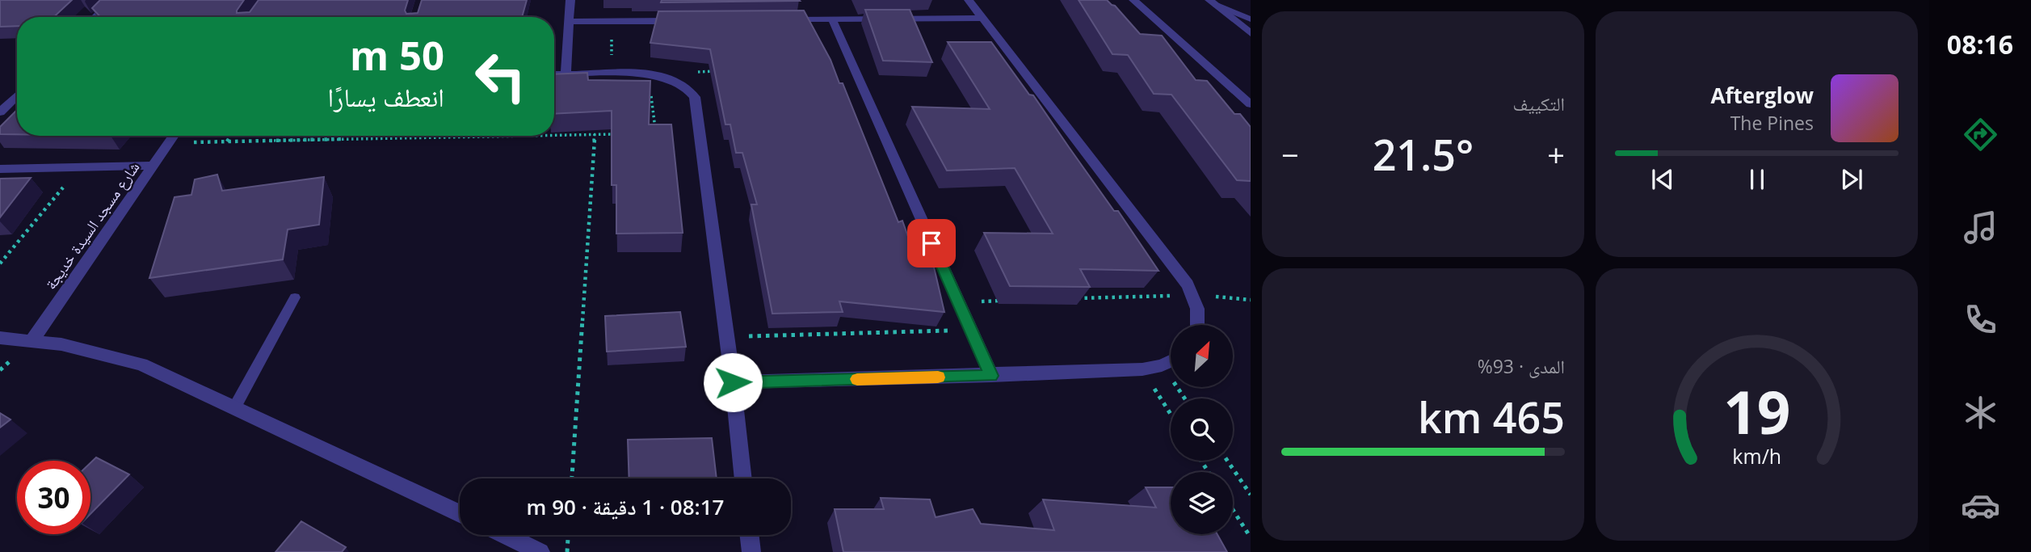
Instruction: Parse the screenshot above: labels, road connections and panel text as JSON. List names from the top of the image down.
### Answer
{
  "streets": {
    "street": ["شارع مسجد السيدة خديجة"]
  },
  "north": "top right",
  "page": {
    "tabs": "08:16",
    "tile": [
      "التكييف",
      ["المدى · 93%", "465 km"]
    ],
    "turn": ["50 m", "انعطف يسارًا"],
    "song": ["Afterglow", "The Pines"],
    "heat": ["−", "21.5°", "+"],
    "limit": "30",
    "trip": "08:17 · 1 دقيقة · 90 m",
    "gauge": ["19", "km/h"]
  }
}
